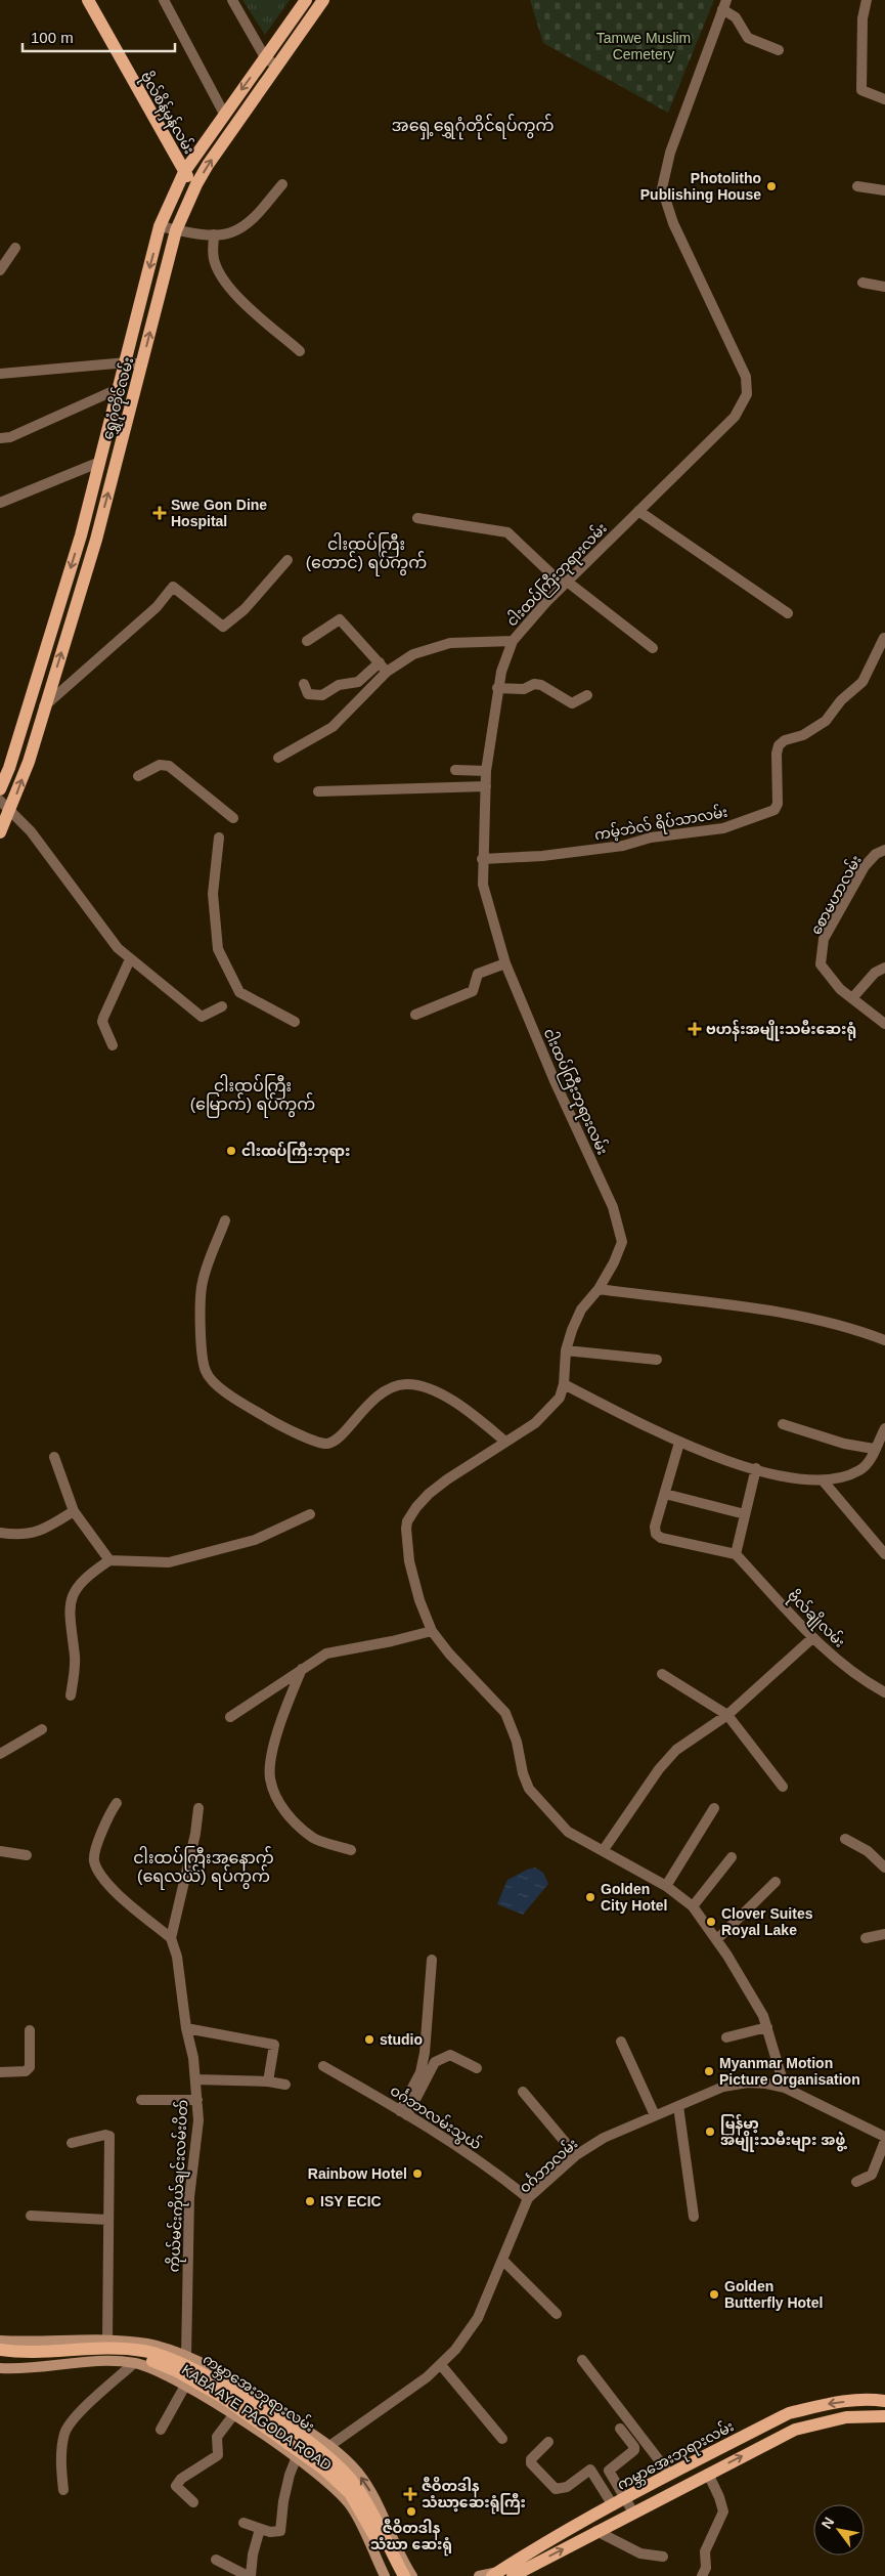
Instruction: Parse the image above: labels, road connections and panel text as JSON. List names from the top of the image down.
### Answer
{
  "streets": {
    "main road": [
      "ဗိုလ်စိန်မှန်လမ်း",
      "ရွှေဂုံတိုင်လမ်း",
      "ကမ္ဘာအေးဘုရားလမ်း",
      "KABA AYE PAGODA ROAD"
    ],
    "street": [
      "ငါးထပ်ကြီးဘုရားလမ်း",
      "ကမ့်ဘဲလ် ရိပ်သာလမ်း",
      "စောမဟာလမ်း",
      "ဗိုလ်ချိုလမ်း",
      "ဝင်္ဂဘာလမ်းသွယ်",
      "ဝင်္ဂဘာလမ်း",
      "ကိုယ်မင်းကိုယ်ချင်းလမ်းပိတ်"
    ]
  },
  "crossings": [
    ["ဗိုလ်စိန်မှန်လမ်း", "ရွှေဂုံတိုင်လမ်း"],
    ["ငါးထပ်ကြီးဘုရားလမ်း", "ကမ့်ဘဲလ် ရိပ်သာလမ်း"],
    ["ငါးထပ်ကြီးဘုရားလမ်း", "ဝင်္ဂဘာလမ်း"],
    ["ဝင်္ဂဘာလမ်းသွယ်", "ဝင်္ဂဘာလမ်း"],
    ["ဝင်္ဂဘာလမ်း", "KABA AYE PAGODA ROAD"],
    ["ကိုယ်မင်းကိုယ်ချင်းလမ်းပိတ်", "KABA AYE PAGODA ROAD"]
  ],
  "districts": [
    "အရှေ့ရွှေဂုံတိုင်ရပ်ကွက်",
    "ငါးထပ်ကြီး (တောင်) ရပ်ကွက်",
    "ငါးထပ်ကြီး (မြောက်) ရပ်ကွက်",
    "ငါးထပ်ကြီးအနောက် (ရေလယ်) ရပ်ကွက်"
  ],
  "parks": ["Tamwe Muslim Cemetery"],
  "places": {
    "other": [
      "Photolitho Publishing House",
      "ငါးထပ်ကြီးဘုရား",
      "Golden City Hotel",
      "Clover Suites Royal Lake",
      "studio",
      "Myanmar Motion Picture Organisation",
      "မြန်မာ့ အမျိုးသမီးများ အဖွဲ့",
      "Rainbow Hotel",
      "ISY ECIC",
      "Golden Butterfly Hotel",
      "ဇီဝိတဒါန သံဃာ ဆေးရုံ"
    ],
    "health": ["Swe Gon Dine Hospital", "ဗဟန်းအမျိုးသမီးဆေးရုံ", "ဇီဝိတဒါန သံဃာ့ဆေးရုံကြီး"]
  },
  "scale_bar": "100 m",
  "north": "top left"
}
